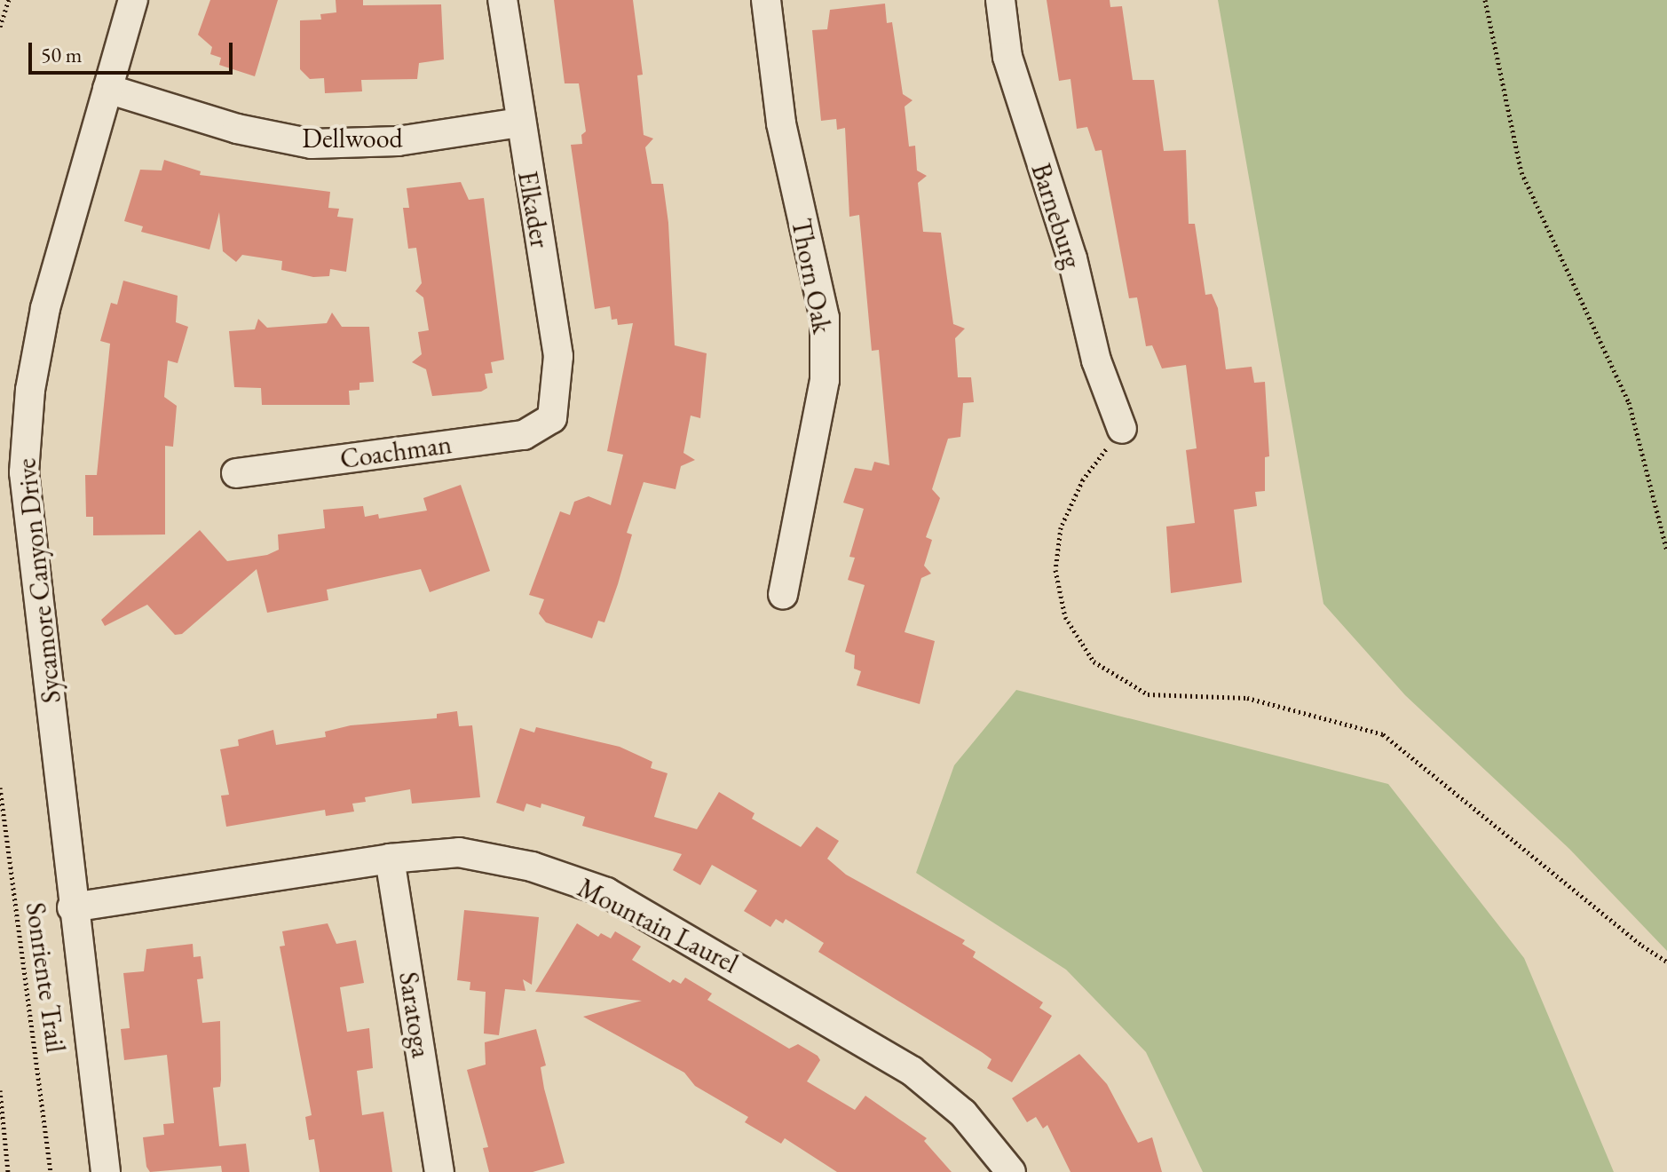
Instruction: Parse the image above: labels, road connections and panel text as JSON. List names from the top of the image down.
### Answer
{
  "streets": {
    "street": [
      "Dellwood",
      "Elkader",
      "Barneburg",
      "Thorn Oak",
      "Coachman",
      "Sycamore Canyon Drive",
      "Mountain Laurel",
      "Saratoga"
    ],
    "path": ["Sonriente Trail"]
  },
  "crossings": [
    ["Dellwood", "Elkader"],
    ["Dellwood", "Sycamore Canyon Drive"],
    ["Elkader", "Coachman"],
    ["Sycamore Canyon Drive", "Mountain Laurel"],
    ["Mountain Laurel", "Saratoga"]
  ],
  "scale_bar": "50 m"
}
